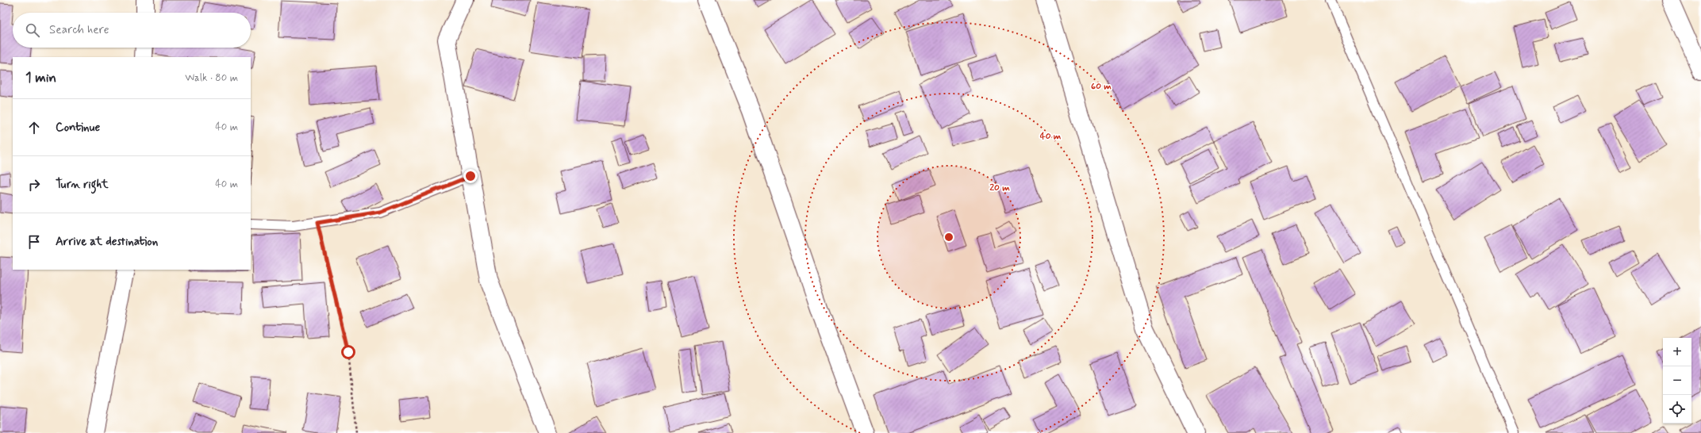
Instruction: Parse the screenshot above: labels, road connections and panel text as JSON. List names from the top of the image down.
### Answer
{
  "page": {
    "search": "Search here",
    "heading": ["1 min", "Walk · 80 m"],
    "list": [
      ["Continue", "40 m"],
      ["Turn right", "40 m"],
      "Arrive at destination"
    ],
    "map_buttons": ["+", "−"]
  },
  "rings": ["60 m", "40 m", "20 m"]
}
